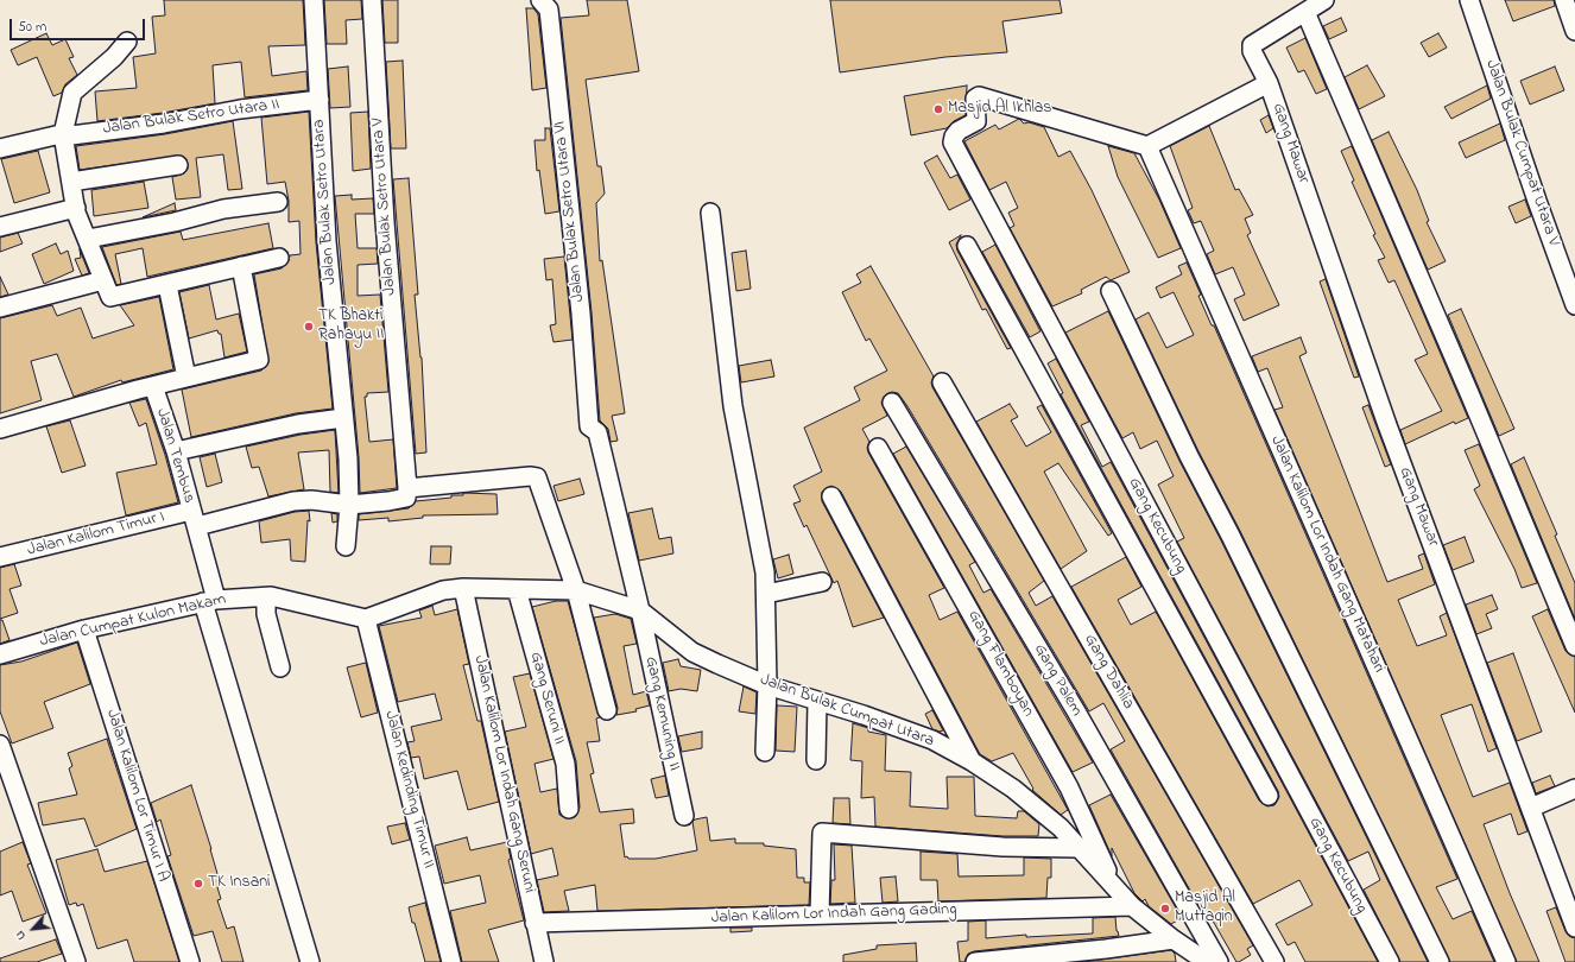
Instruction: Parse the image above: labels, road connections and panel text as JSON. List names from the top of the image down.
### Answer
{
  "streets": {
    "street": [
      "Jalan Bulak Setro Utara II",
      "Gang Mawar",
      "Jalan Bulak Cumpat Utara V",
      "Jalan Bulak Setro Utara",
      "Jalan Bulak Setro Utara V",
      "Jalan Bulak Setro Utara VI",
      "Jalan Tembus",
      "Gang Kecubung",
      "Jalan Kalilom Timur I",
      "Jalan Kalilom Lor Indah Gang Matahari",
      "Jalan Cumpat Kulon Makam",
      "Gang Flamboyan",
      "Gang Dahlia",
      "Gang Palem",
      "Gang Seruni II",
      "Jalan Bulak Cumpat Utara",
      "Gang Kemuning II",
      "Jalan Kalilom Lor Indah Gang Seruni",
      "Jalan Kedinding Timur II",
      "Jalan Kalilom Lor Timur I A",
      "Jalan Kalilom Lor Indah Gang Gading"
    ]
  },
  "crossings": [
    ["Jalan Bulak Setro Utara II", "Jalan Bulak Setro Utara"],
    ["Jalan Bulak Setro Utara", "Jalan Kalilom Timur I"],
    ["Jalan Bulak Setro Utara VI", "Jalan Bulak Cumpat Utara"],
    ["Jalan Bulak Setro Utara VI", "Gang Kemuning II"],
    ["Jalan Tembus", "Jalan Kalilom Timur I"],
    ["Jalan Tembus", "Jalan Cumpat Kulon Makam"],
    ["Gang Kecubung", "Jalan Kalilom Lor Indah Gang Matahari"],
    ["Jalan Cumpat Kulon Makam", "Jalan Kedinding Timur II"],
    ["Jalan Cumpat Kulon Makam", "Jalan Kalilom Lor Timur I A"],
    ["Gang Flamboyan", "Jalan Bulak Cumpat Utara"],
    ["Jalan Bulak Cumpat Utara", "Gang Kemuning II"],
    ["Jalan Bulak Cumpat Utara", "Jalan Kalilom Lor Indah Gang Gading"],
    ["Jalan Kalilom Lor Indah Gang Seruni", "Jalan Kalilom Lor Indah Gang Gading"]
  ],
  "places": [
    "Masjid Al Ikhlas",
    "TK Bhakti Rahayu II",
    "TK Insani",
    "Masjid Al Muttaqin"
  ],
  "scale_bar": "50 m",
  "north": "bottom left"
}
